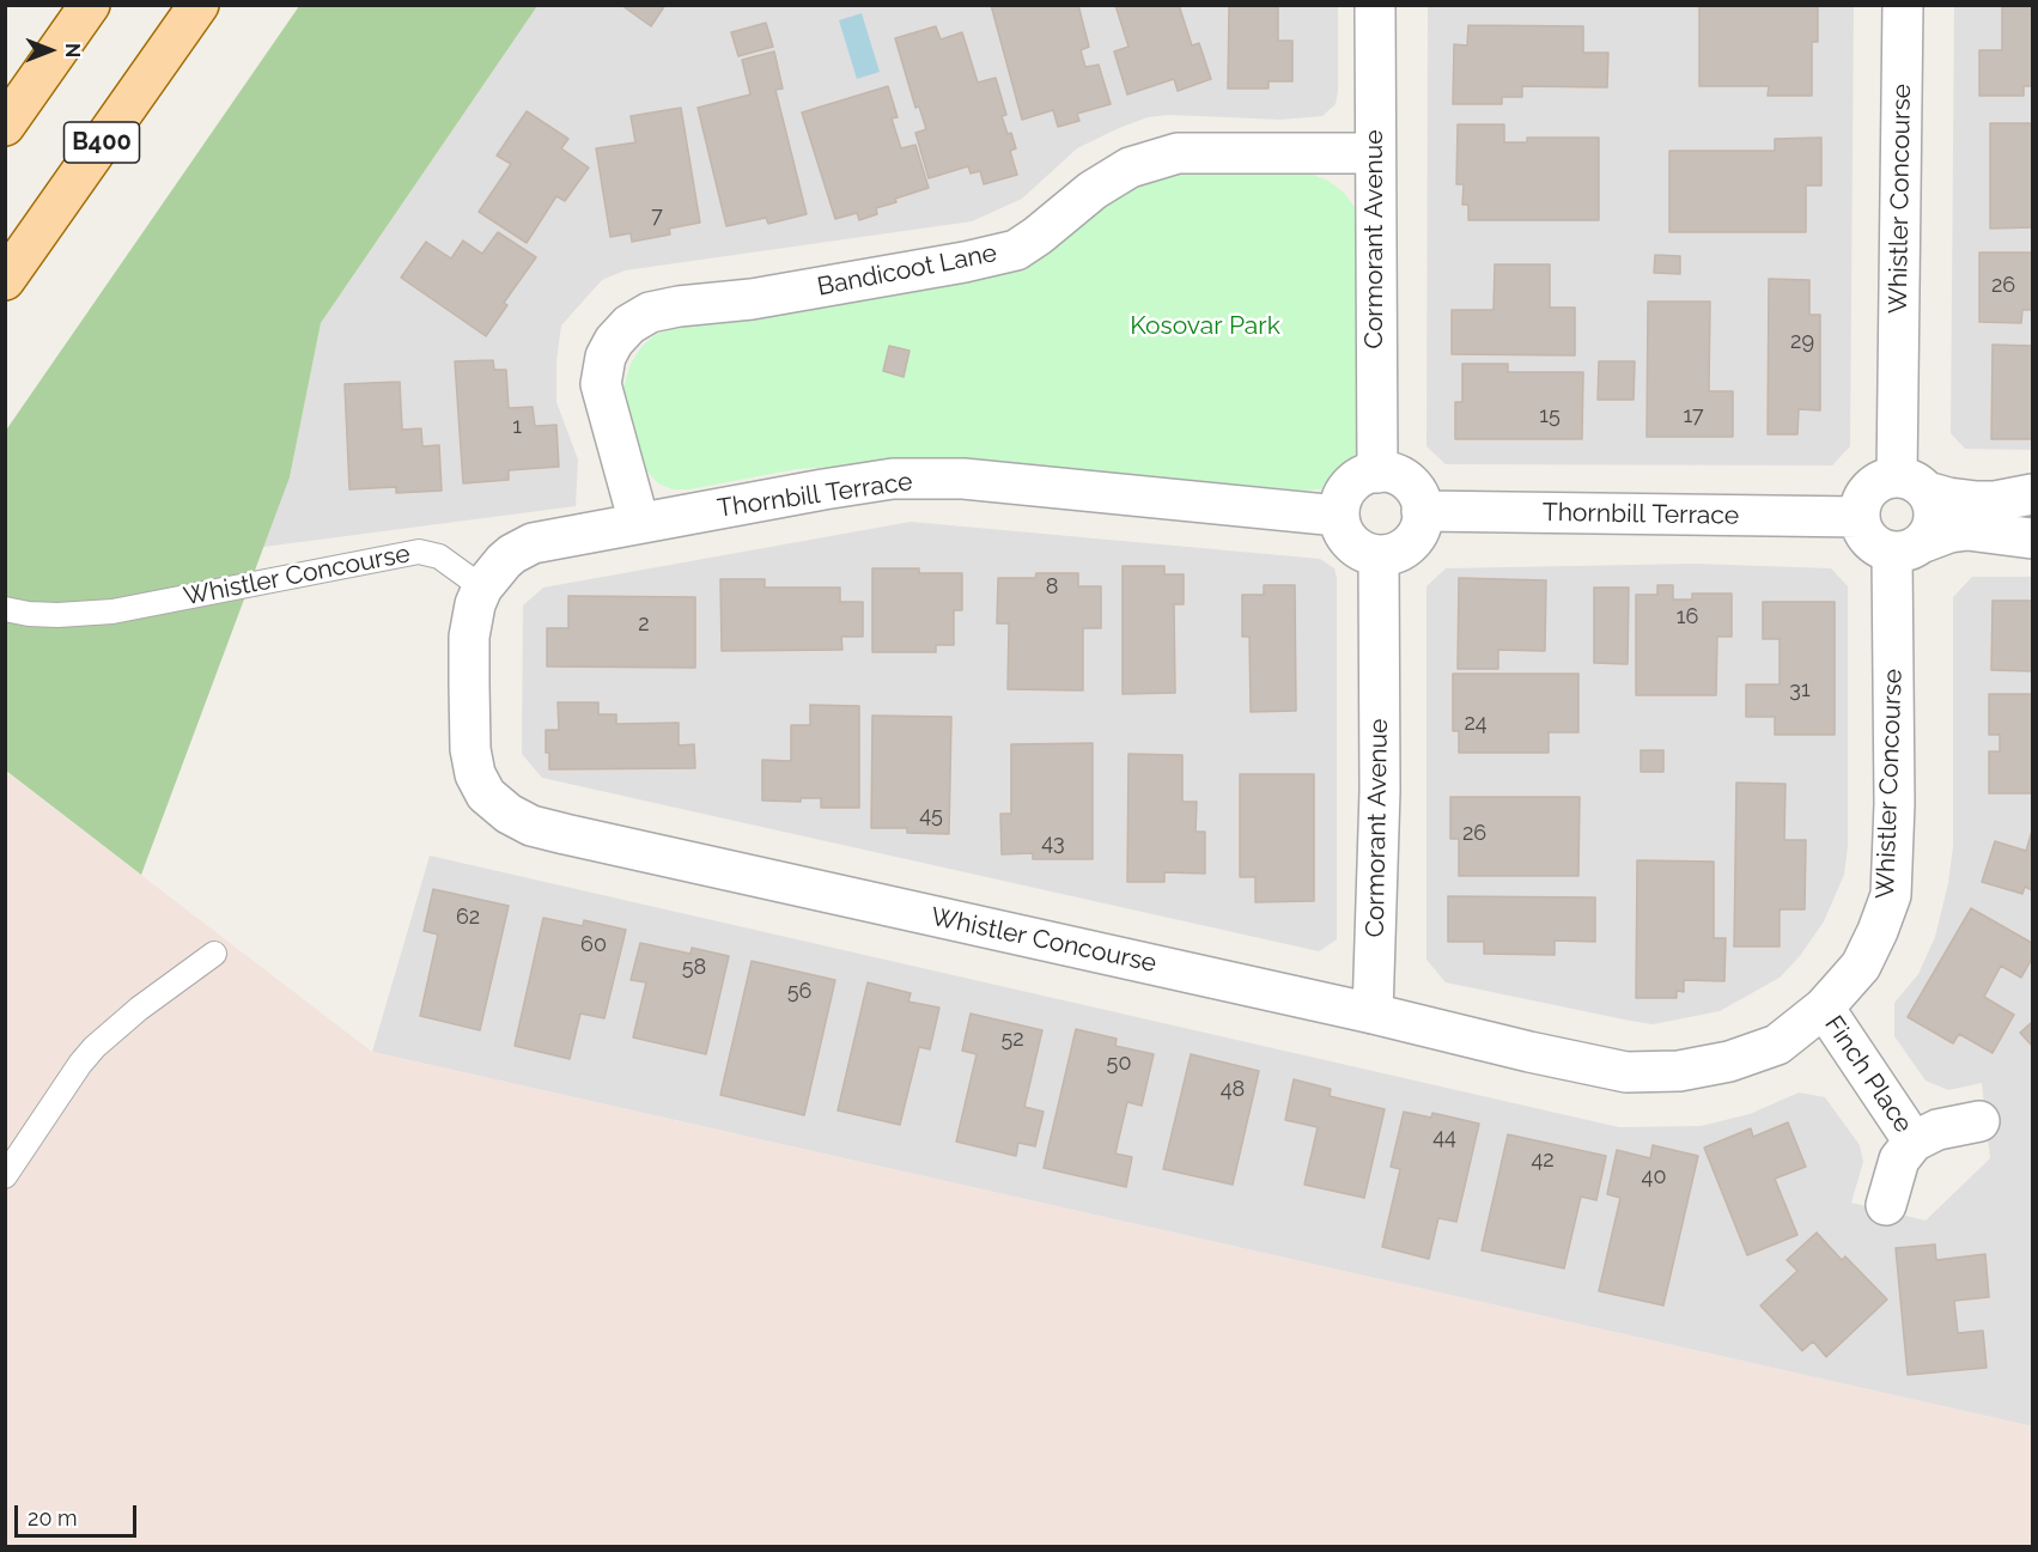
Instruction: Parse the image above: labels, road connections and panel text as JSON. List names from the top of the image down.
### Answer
{
  "streets": {
    "main road": ["B400"],
    "street": [
      "Whistler Concourse",
      "Cormorant Avenue",
      "Bandicoot Lane",
      "Thornbill Terrace",
      "Finch Place"
    ]
  },
  "crossings": [
    ["Whistler Concourse", "Cormorant Avenue"],
    ["Whistler Concourse", "Thornbill Terrace"],
    ["Whistler Concourse", "Finch Place"],
    ["Cormorant Avenue", "Bandicoot Lane"],
    ["Cormorant Avenue", "Thornbill Terrace"],
    ["Bandicoot Lane", "Thornbill Terrace"]
  ],
  "parks": ["Kosovar Park"],
  "house_numbers": [
    "7",
    "26",
    "29",
    "15",
    "17",
    "1",
    "8",
    "16",
    "2",
    "31",
    "24",
    "45",
    "26",
    "43",
    "62",
    "60",
    "58",
    "56",
    "52",
    "50",
    "48",
    "44",
    "42",
    "40"
  ],
  "scale_bar": "20 m",
  "north": "right"
}
